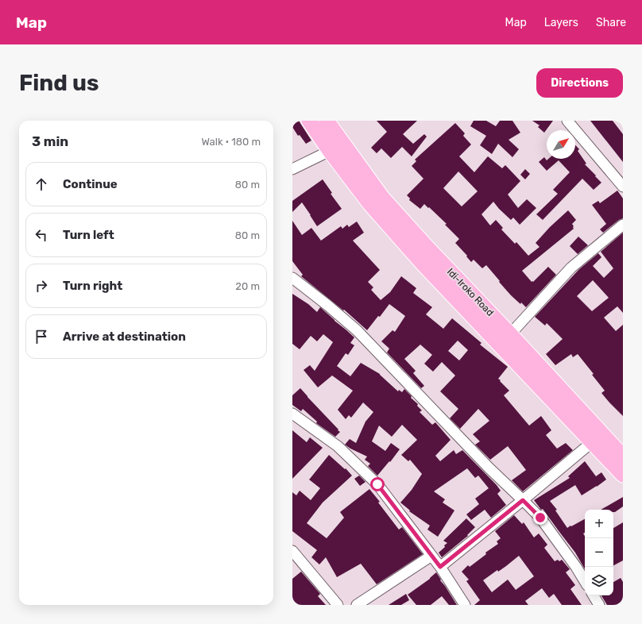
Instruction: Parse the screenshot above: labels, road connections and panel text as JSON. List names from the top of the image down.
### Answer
{
  "streets": {
    "highway": ["Idi-Iroko Road"]
  },
  "north": "top right",
  "page": {
    "header": "Map",
    "nav": ["Map", "Layers", "Share"],
    "buttons": "Directions",
    "title": "Find us",
    "heading": ["3 min", "Walk · 180 m"],
    "list": [
      ["Continue", "80 m"],
      ["Turn left", "80 m"],
      ["Turn right", "20 m"],
      "Arrive at destination"
    ],
    "map_buttons": ["+", "−"]
  }
}
